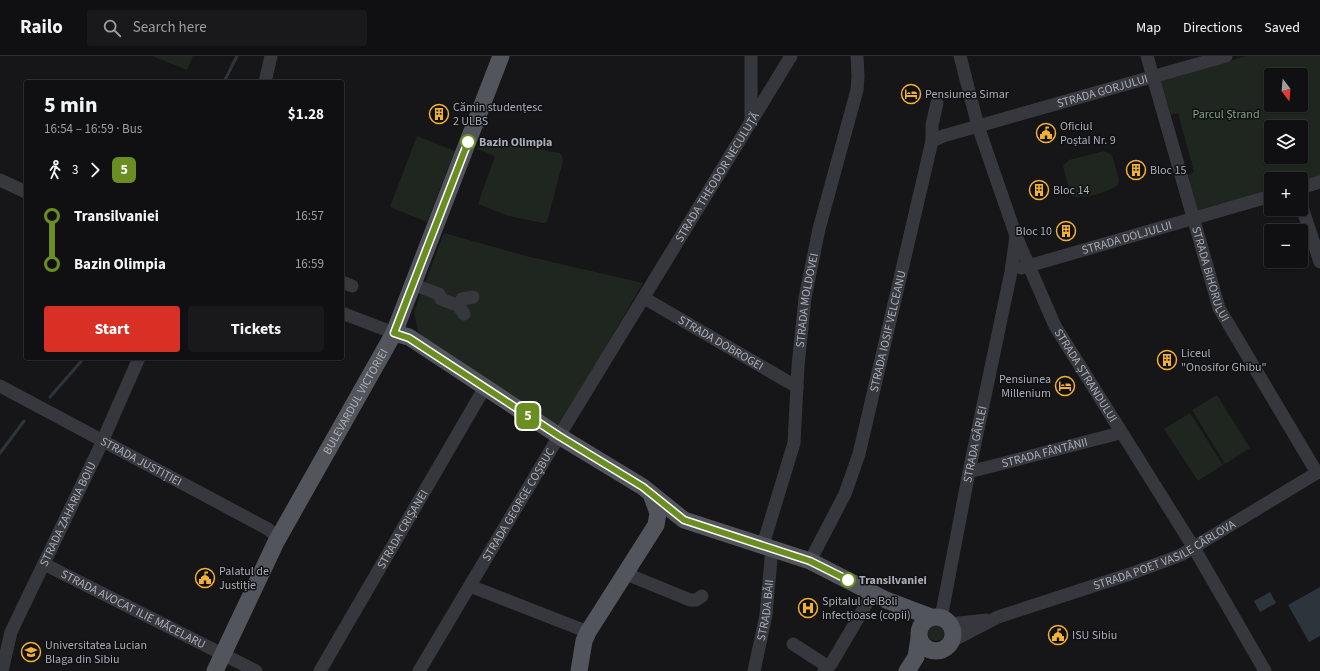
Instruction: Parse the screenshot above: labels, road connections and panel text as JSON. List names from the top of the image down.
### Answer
{
  "streets": {
    "main road": ["BULEVARDUL VICTORIEI"],
    "street": [
      "STRADA GORJULUI",
      "STRADA THEODOR NECULUȚĂ",
      "STRADA DOLJULUI",
      "STRADA BIHORULUI",
      "STRADA MOLDOVEI",
      "STRADA IOSIF VELCEANU",
      "STRADA DOBROGEI",
      "STRADA ȘTRANDULUI",
      "STRADA GÂRLEI",
      "STRADA FÂNTÂNII",
      "STRADA JUSTIȚIEI",
      "STRADA GEORGE COȘBUC",
      "STRADA ZAHARIA BOIU",
      "STRADA CRIȘANEI",
      "STRADA POET VASILE CÂRLOVA",
      "STRADA AVOCAT ILIE MĂCELARU",
      "STRADA BĂII"
    ]
  },
  "crossings": [
    ["STRADA GORJULUI", "STRADA BIHORULUI"],
    ["STRADA GORJULUI", "STRADA ȘTRANDULUI"],
    ["STRADA THEODOR NECULUȚĂ", "STRADA DOBROGEI"],
    ["STRADA THEODOR NECULUȚĂ", "STRADA GEORGE COȘBUC"],
    ["STRADA DOLJULUI", "STRADA BIHORULUI"],
    ["STRADA DOLJULUI", "STRADA ȘTRANDULUI"],
    ["STRADA BIHORULUI", "STRADA POET VASILE CÂRLOVA"],
    ["STRADA MOLDOVEI", "STRADA DOBROGEI"],
    ["STRADA MOLDOVEI", "STRADA BĂII"],
    ["STRADA DOBROGEI", "STRADA GEORGE COȘBUC"],
    ["STRADA ȘTRANDULUI", "STRADA GÂRLEI"],
    ["STRADA ȘTRANDULUI", "STRADA FÂNTÂNII"],
    ["STRADA ȘTRANDULUI", "STRADA POET VASILE CÂRLOVA"],
    ["BULEVARDUL VICTORIEI", "STRADA JUSTIȚIEI"],
    ["BULEVARDUL VICTORIEI", "STRADA AVOCAT ILIE MĂCELARU"],
    ["STRADA GÂRLEI", "STRADA FÂNTÂNII"],
    ["STRADA GÂRLEI", "STRADA POET VASILE CÂRLOVA"],
    ["STRADA JUSTIȚIEI", "STRADA ZAHARIA BOIU"],
    ["STRADA ZAHARIA BOIU", "STRADA AVOCAT ILIE MĂCELARU"]
  ],
  "parks": ["Parcul Ștrand"],
  "places": {
    "hotel": ["Pensiunea Simar", "Pensiunea Millenium"],
    "building": [
      "Cămin studențesc 2 ULBS",
      "Bloc 15",
      "Bloc 14",
      "Bloc 10",
      "Liceul \"Onosifor Ghibu\""
    ],
    "public building": ["Oficiul Poștal Nr. 9", "Palatul de Justiție", "ISU Sibiu"],
    "other": ["Bazin Olimpia", "Transilvaniei"],
    "hospital": ["Spitalul de Boli infecțioase (copii)"],
    "school or university": ["Universitatea Lucian Blaga din Sibiu"]
  },
  "lines": ["bus line 5"],
  "north": "bottom",
  "page": {
    "header": "Railo",
    "search": "Search here",
    "nav": ["Map", "Directions", "Saved"],
    "on_map": "5",
    "map_buttons": ["+", "−"],
    "heading": ["5 min", "16:54 – 16:59 · Bus", "$1.28"],
    "legs": ["3", "5"],
    "list": [
      {
        "name": "Transilvaniei",
        "value": "16:57"
      },
      {
        "name": "Bazin Olimpia",
        "value": "16:59"
      }
    ],
    "buttons": ["Start", "Tickets"]
  }
}
